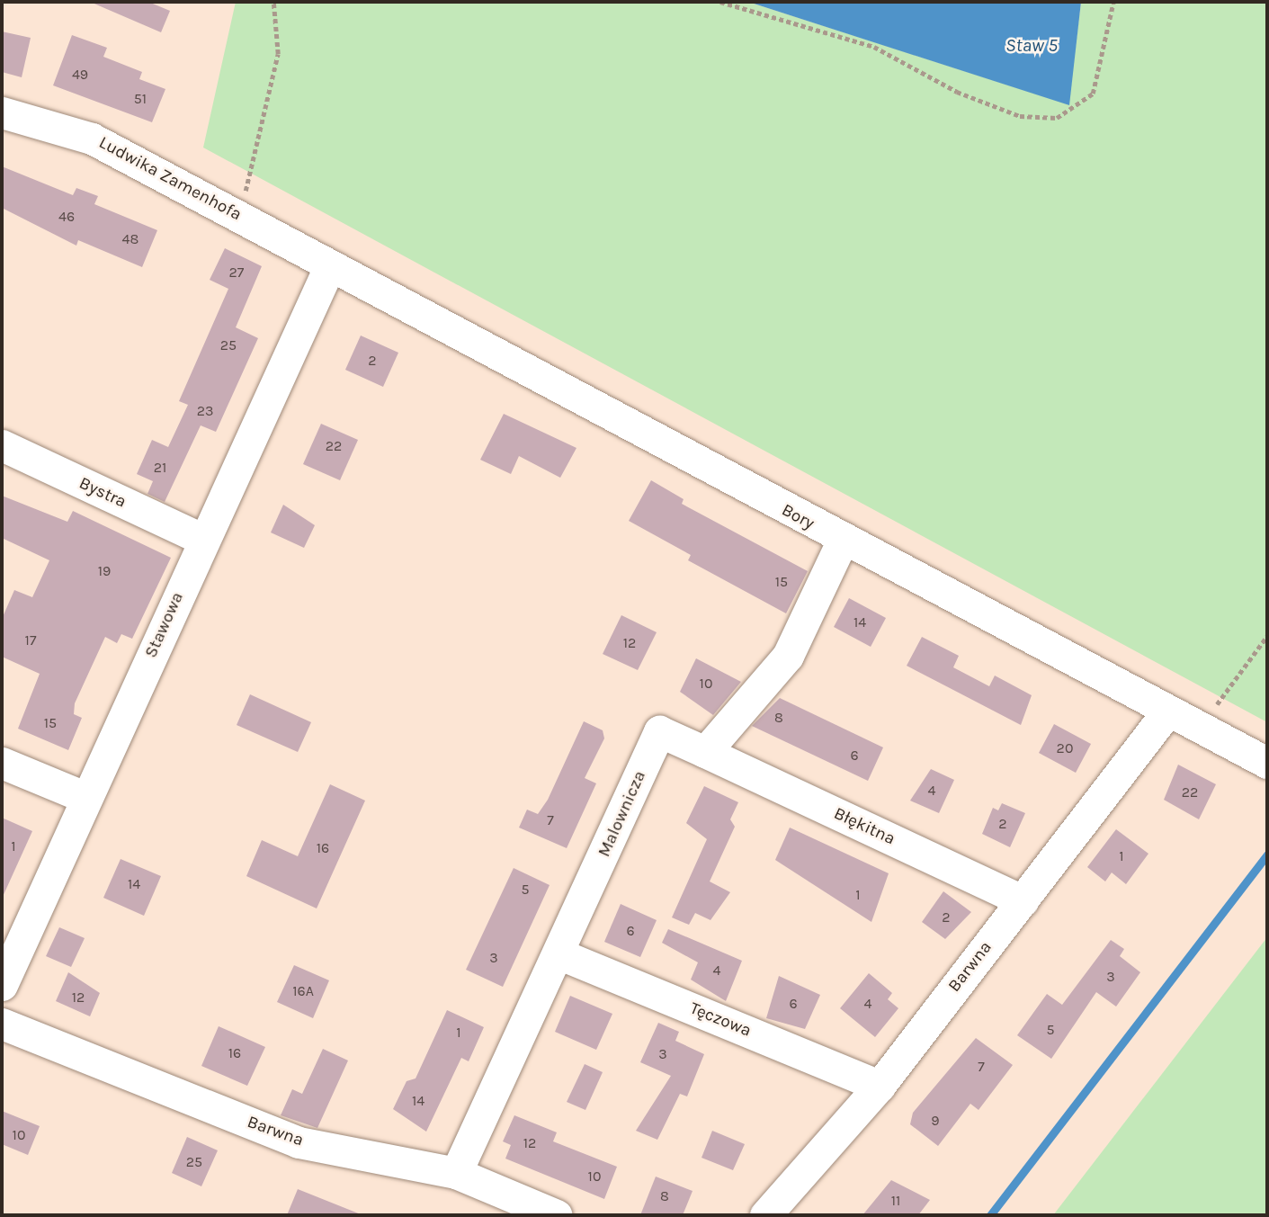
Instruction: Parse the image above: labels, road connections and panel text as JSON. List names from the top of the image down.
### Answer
{
  "streets": {
    "street": [
      "Ludwika Zamenhofa",
      "Bystra",
      "Bory",
      "Stawowa",
      "Malownicza",
      "Błękitna",
      "Barwna",
      "Tęczowa"
    ]
  },
  "crossings": [
    ["Ludwika Zamenhofa", "Bory"],
    ["Ludwika Zamenhofa", "Stawowa"],
    ["Bystra", "Stawowa"],
    ["Bory", "Stawowa"],
    ["Bory", "Barwna"],
    ["Malownicza", "Błękitna"],
    ["Malownicza", "Barwna"],
    ["Malownicza", "Tęczowa"],
    ["Błękitna", "Barwna"],
    ["Barwna", "Tęczowa"]
  ],
  "water": ["Staw 5"],
  "house_numbers": [
    "49",
    "51",
    "46",
    "48",
    "27",
    "25",
    "2",
    "23",
    "22",
    "21",
    "19",
    "15",
    "14",
    "17",
    "12",
    "10",
    "8",
    "15",
    "20",
    "6",
    "4",
    "22",
    "7",
    "2",
    "1",
    "16",
    "1",
    "14",
    "5",
    "1",
    "2",
    "6",
    "3",
    "4",
    "3",
    "16A",
    "12",
    "6",
    "4",
    "5",
    "1",
    "16",
    "3",
    "7",
    "14",
    "9",
    "10",
    "12",
    "25",
    "10",
    "8",
    "11"
  ]
}
